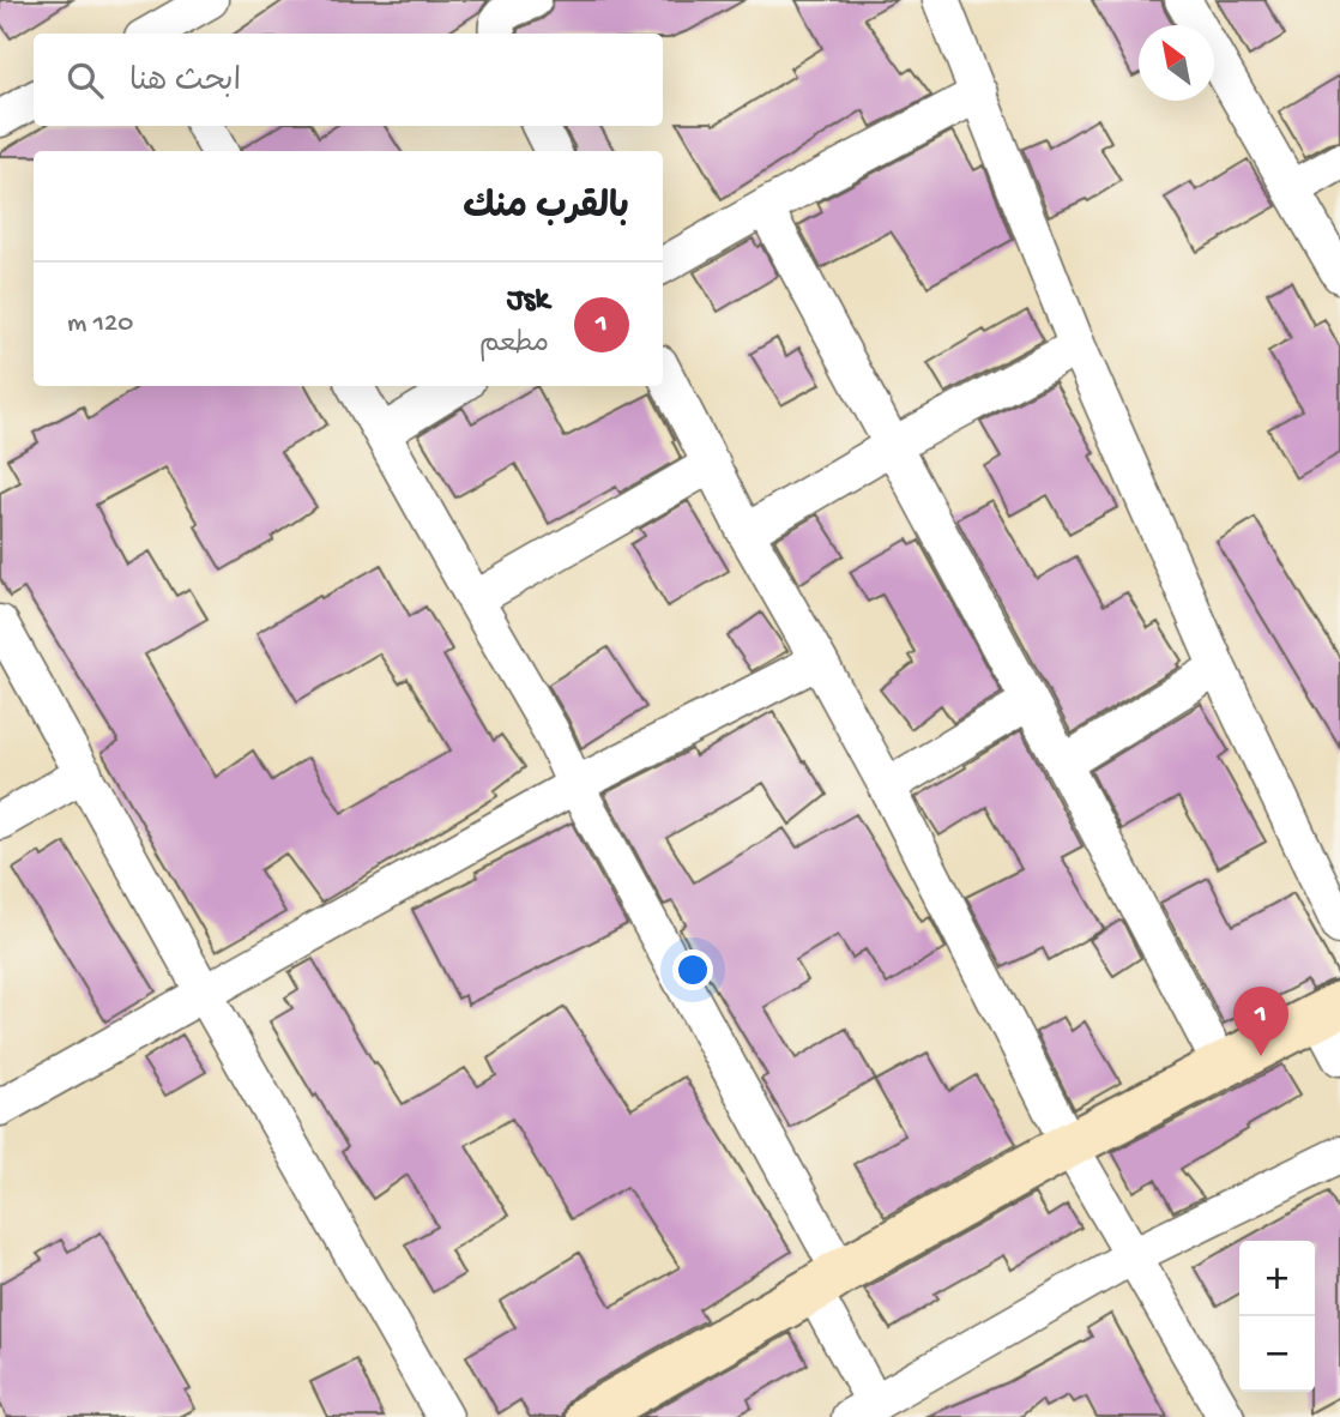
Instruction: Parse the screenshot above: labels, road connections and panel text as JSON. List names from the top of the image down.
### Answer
{
  "north": "top left",
  "page": {
    "search": "ابحث هنا",
    "heading": "بالقرب منك",
    "list": [
      {
        "mark": "1",
        "name": "Jsk",
        "note": "مطعم",
        "value": "120 m"
      }
    ],
    "pins": "1",
    "map_buttons": ["+", "−"]
  }
}
